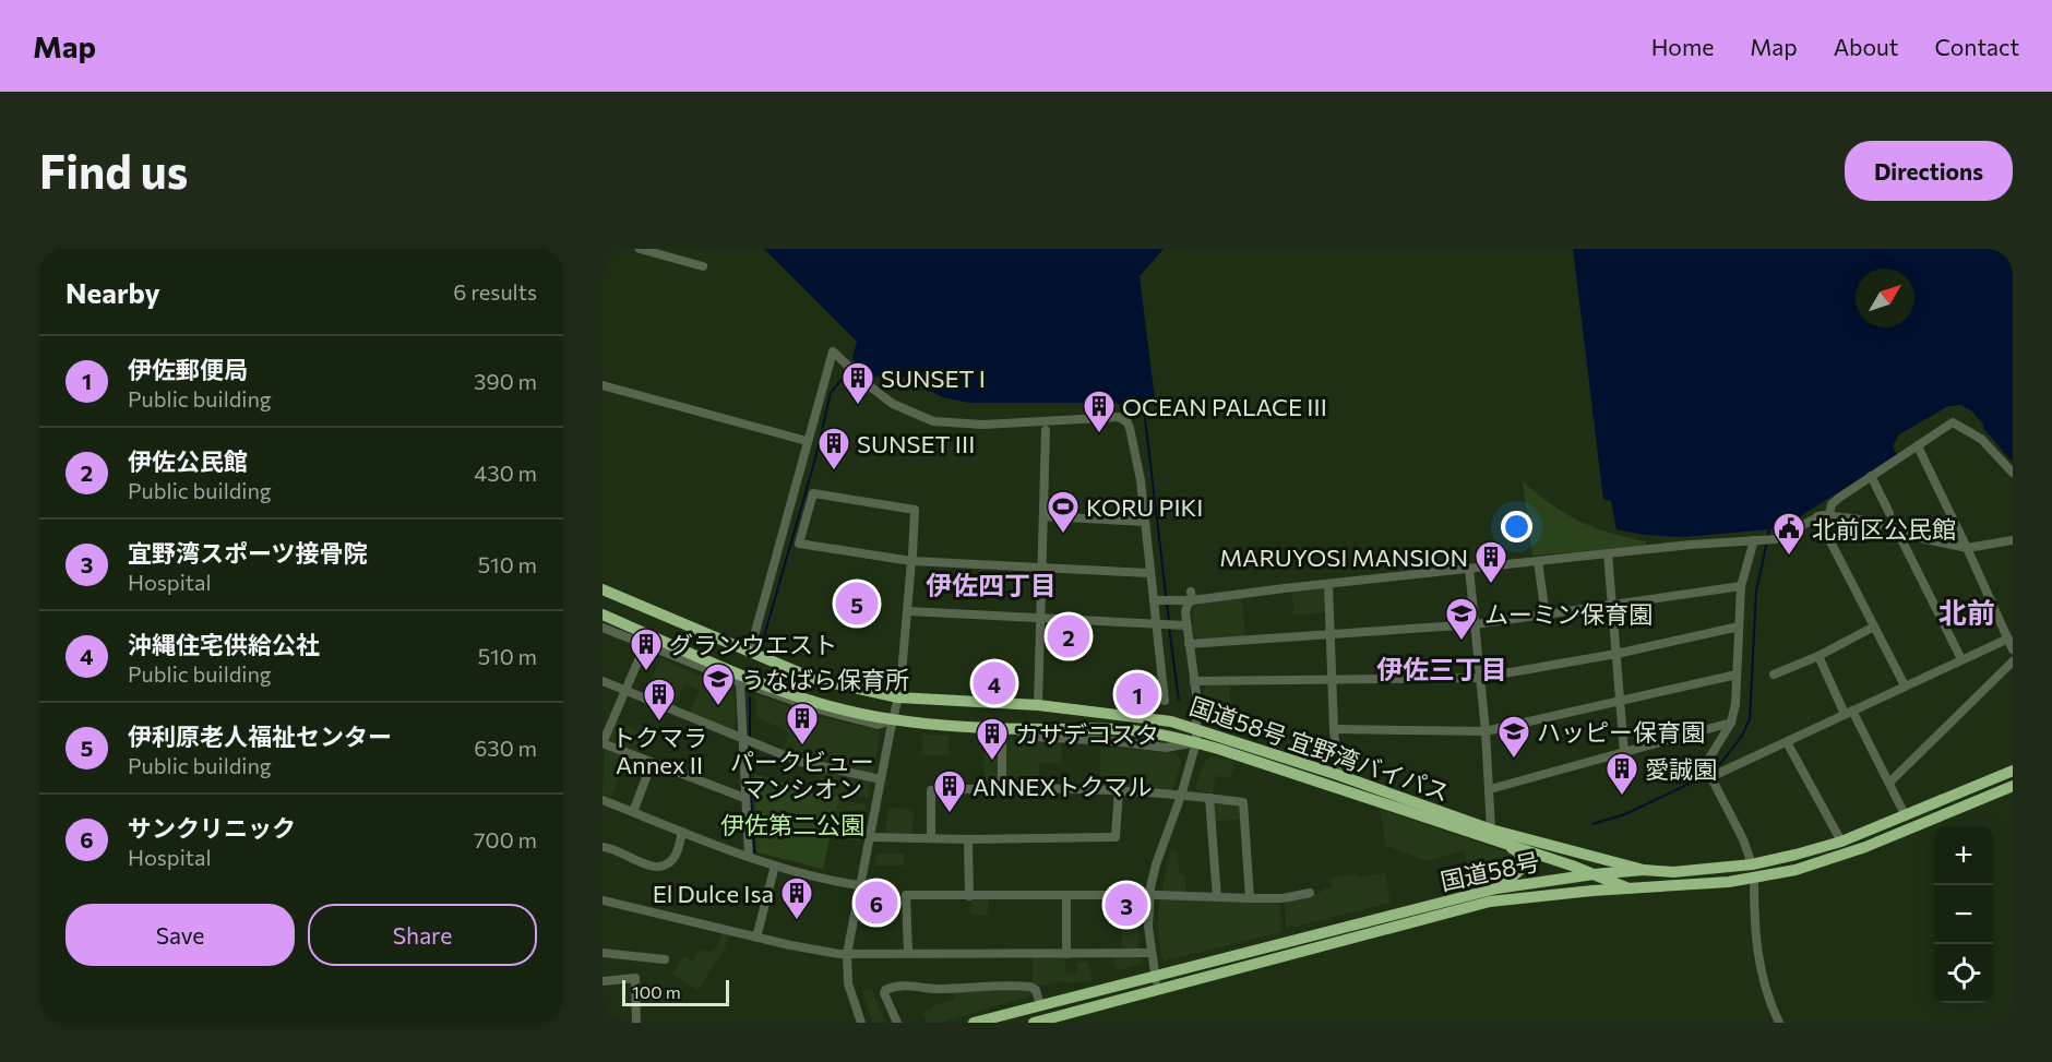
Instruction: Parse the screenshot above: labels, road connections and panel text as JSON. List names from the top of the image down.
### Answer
{
  "streets": {
    "highway": ["国道58号 宜野湾バイパス", "国道58号"]
  },
  "crossings": [
    ["国道58号 宜野湾バイパス", "国道58号"]
  ],
  "districts": ["伊佐四丁目", "北前", "伊佐三丁目"],
  "parks": ["伊佐第二公園"],
  "places": {
    "building": [
      "SUNSET I",
      "OCEAN PALACE III",
      "SUNSET III",
      "MARUYOSI MANSION",
      "グランウエスト",
      "トクマラ Annex II",
      "パークビュー マンシオン",
      "カサデコスタ",
      "愛誠園",
      "ANNEXトクマル",
      "El Dulce Isa"
    ],
    "sports": ["KORU PIKI"],
    "public building": ["北前区公民館"],
    "school or university": ["ムーミン保育園", "うなばら保育所", "ハッピー保育園"]
  },
  "scale_bar": "100 m",
  "north": "top right",
  "page": {
    "header": "Map",
    "nav": [
      "Home",
      "Map",
      "About",
      "Contact"
    ],
    "buttons": [
      "Directions",
      ["Save", "Share"]
    ],
    "title": "Find us",
    "heading": ["Nearby", "6 results"],
    "list": [
      {
        "mark": "1",
        "name": "伊佐郵便局",
        "note": "Public building",
        "value": "390 m"
      },
      {
        "mark": "2",
        "name": "伊佐公民館",
        "note": "Public building",
        "value": "430 m"
      },
      {
        "mark": "3",
        "name": "宜野湾スポーツ接骨院",
        "note": "Hospital",
        "value": "510 m"
      },
      {
        "mark": "4",
        "name": "沖縄住宅供給公社",
        "note": "Public building",
        "value": "510 m"
      },
      {
        "mark": "5",
        "name": "伊利原老人福祉センター",
        "note": "Public building",
        "value": "630 m"
      },
      {
        "mark": "6",
        "name": "サンクリニック",
        "note": "Hospital",
        "value": "700 m"
      }
    ],
    "pins": [
      "5",
      "2",
      "4",
      "1",
      "6",
      "3"
    ],
    "map_buttons": ["+", "−"],
    "scale": "100 m"
  }
}
